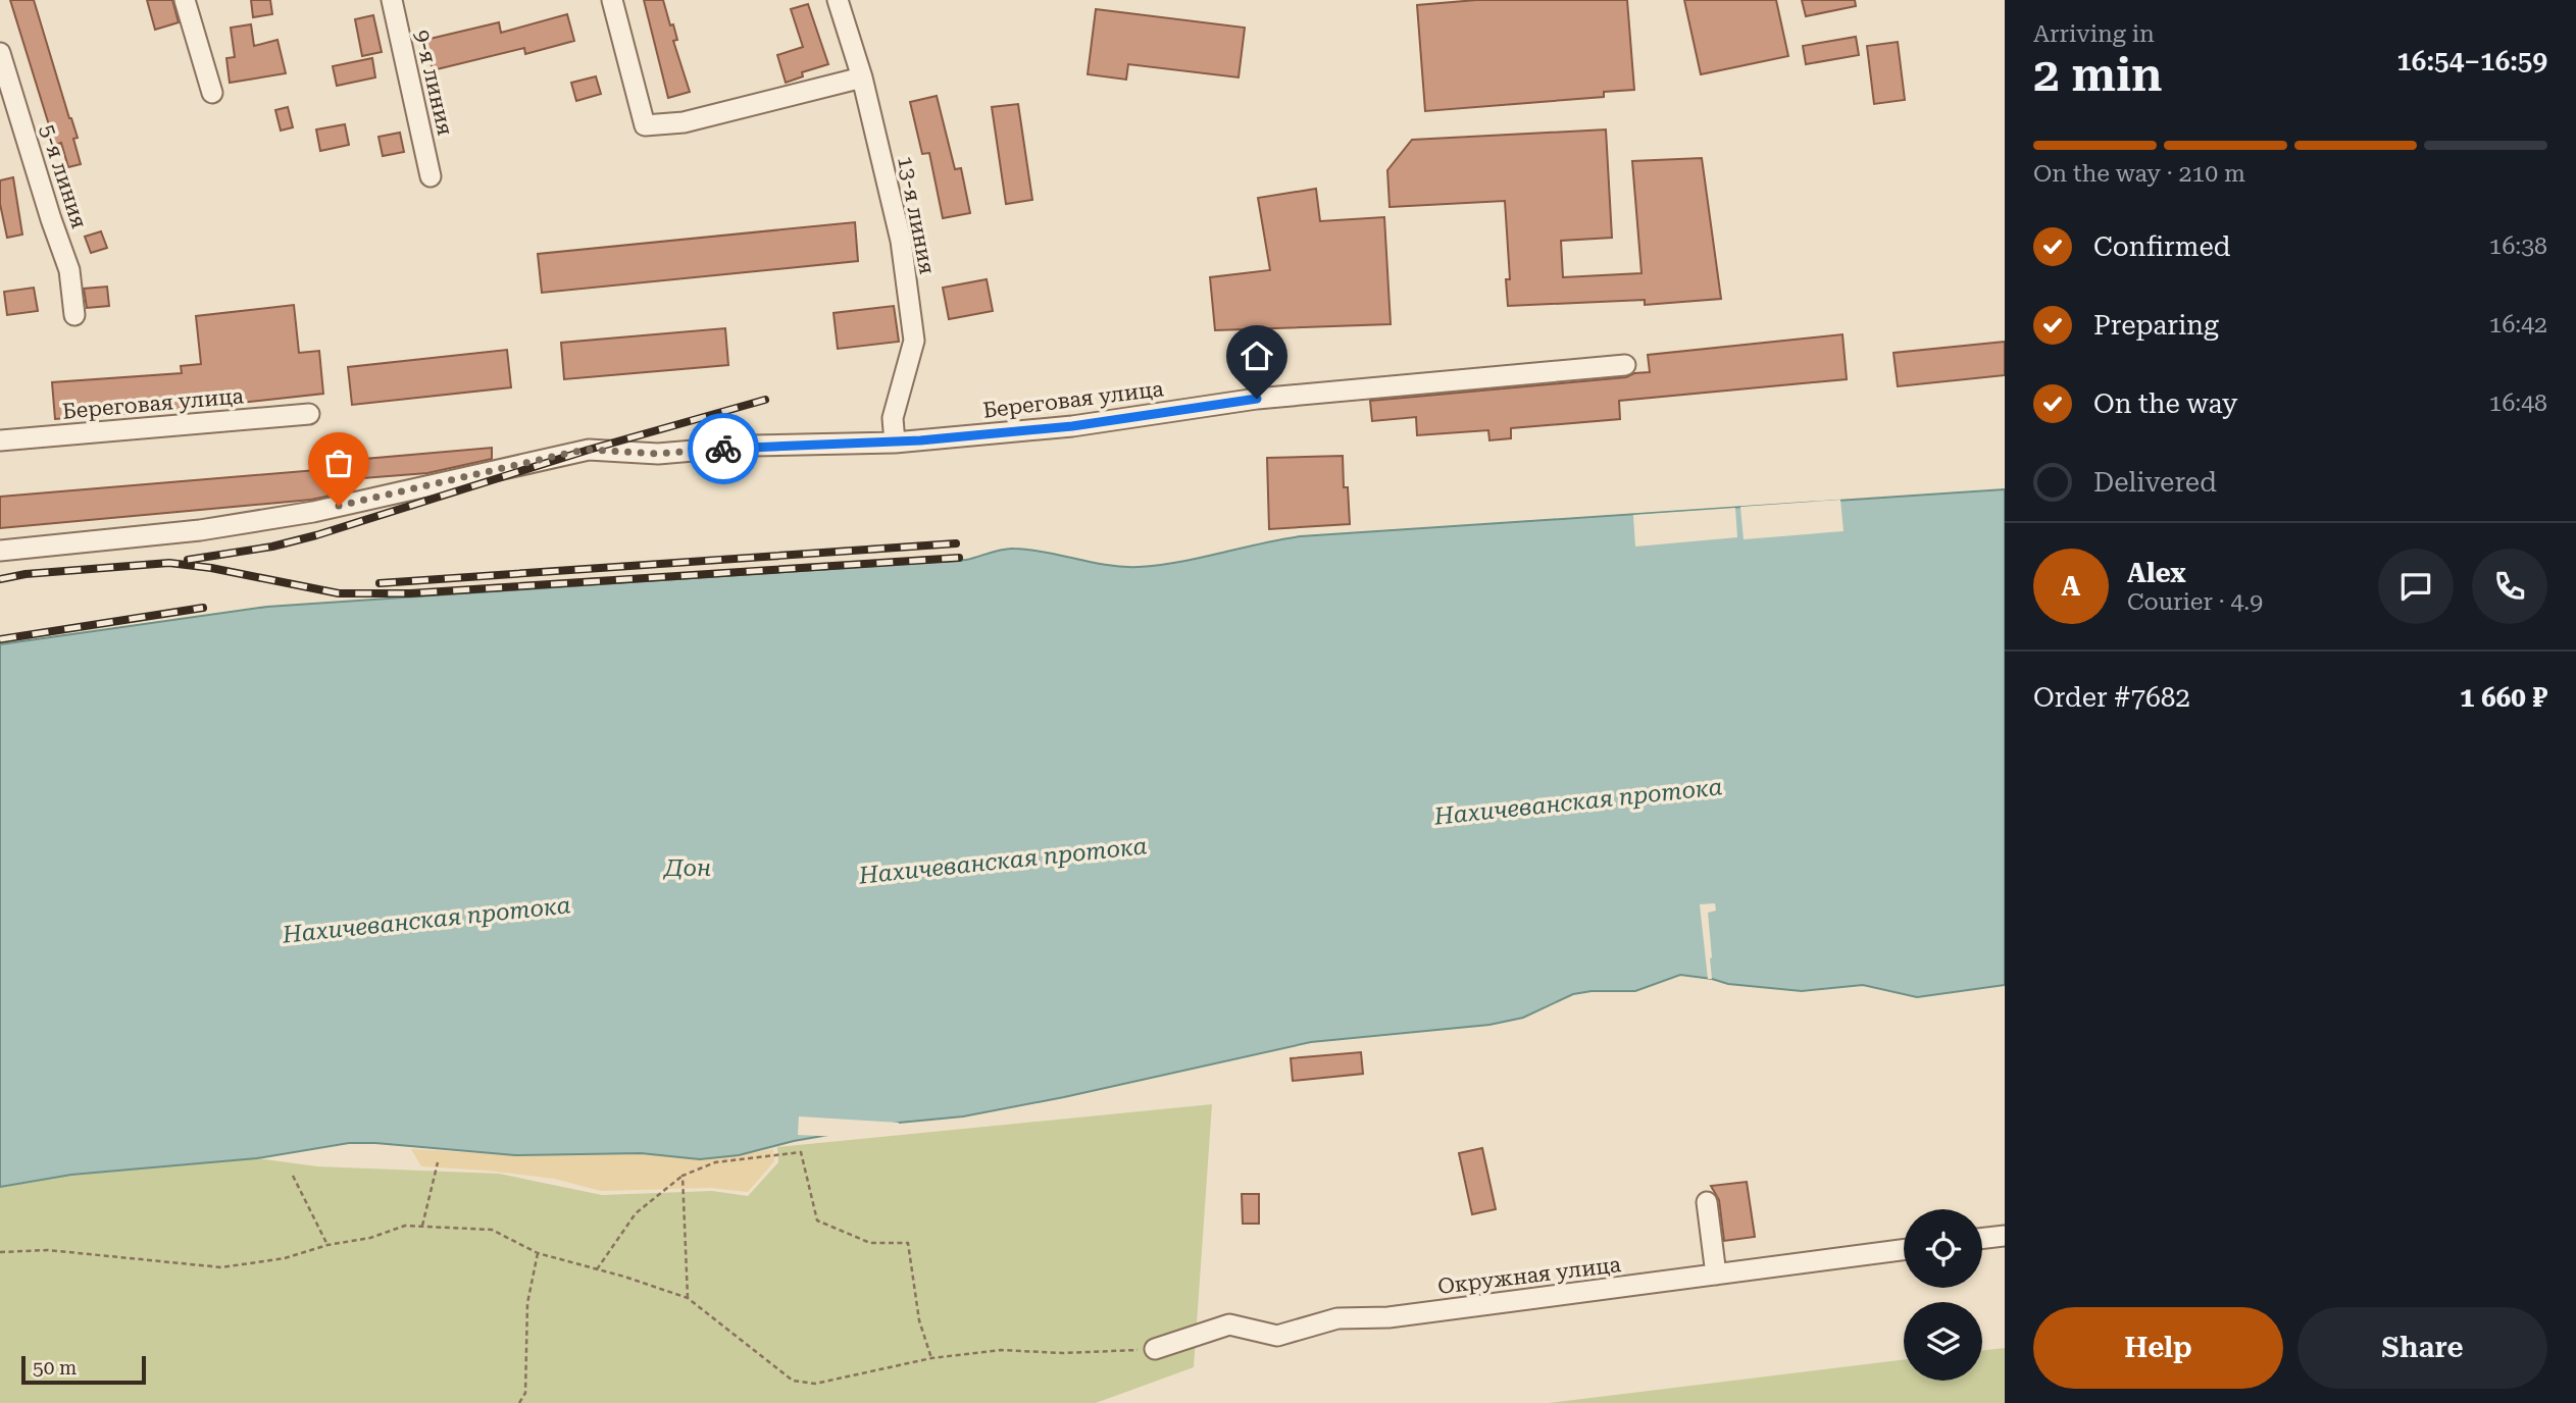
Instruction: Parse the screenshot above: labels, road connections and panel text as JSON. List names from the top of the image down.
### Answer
{
  "streets": {
    "street": [
      "9-я линия",
      "5-я линия",
      "13-я линия",
      "Береговая улица",
      "Окружная улица"
    ]
  },
  "crossings": [
    ["13-я линия", "Береговая улица"]
  ],
  "water": ["Нахичеванская протока", "Дон"],
  "scale_bar": "50 m",
  "page": {
    "heading": ["2 min", "Arriving in", "16:54–16:59"],
    "panel": [
      "Alex",
      "Courier · 4.9",
      "Order #7682",
      "1 660 ₽"
    ],
    "bar": "On the way · 210 m",
    "list": [
      ["Confirmed", "16:38"],
      ["Preparing", "16:42"],
      ["On the way", "16:48"],
      "Delivered"
    ],
    "round": "A",
    "buttons": ["Help", "Share"],
    "scale": "50 m"
  }
}
